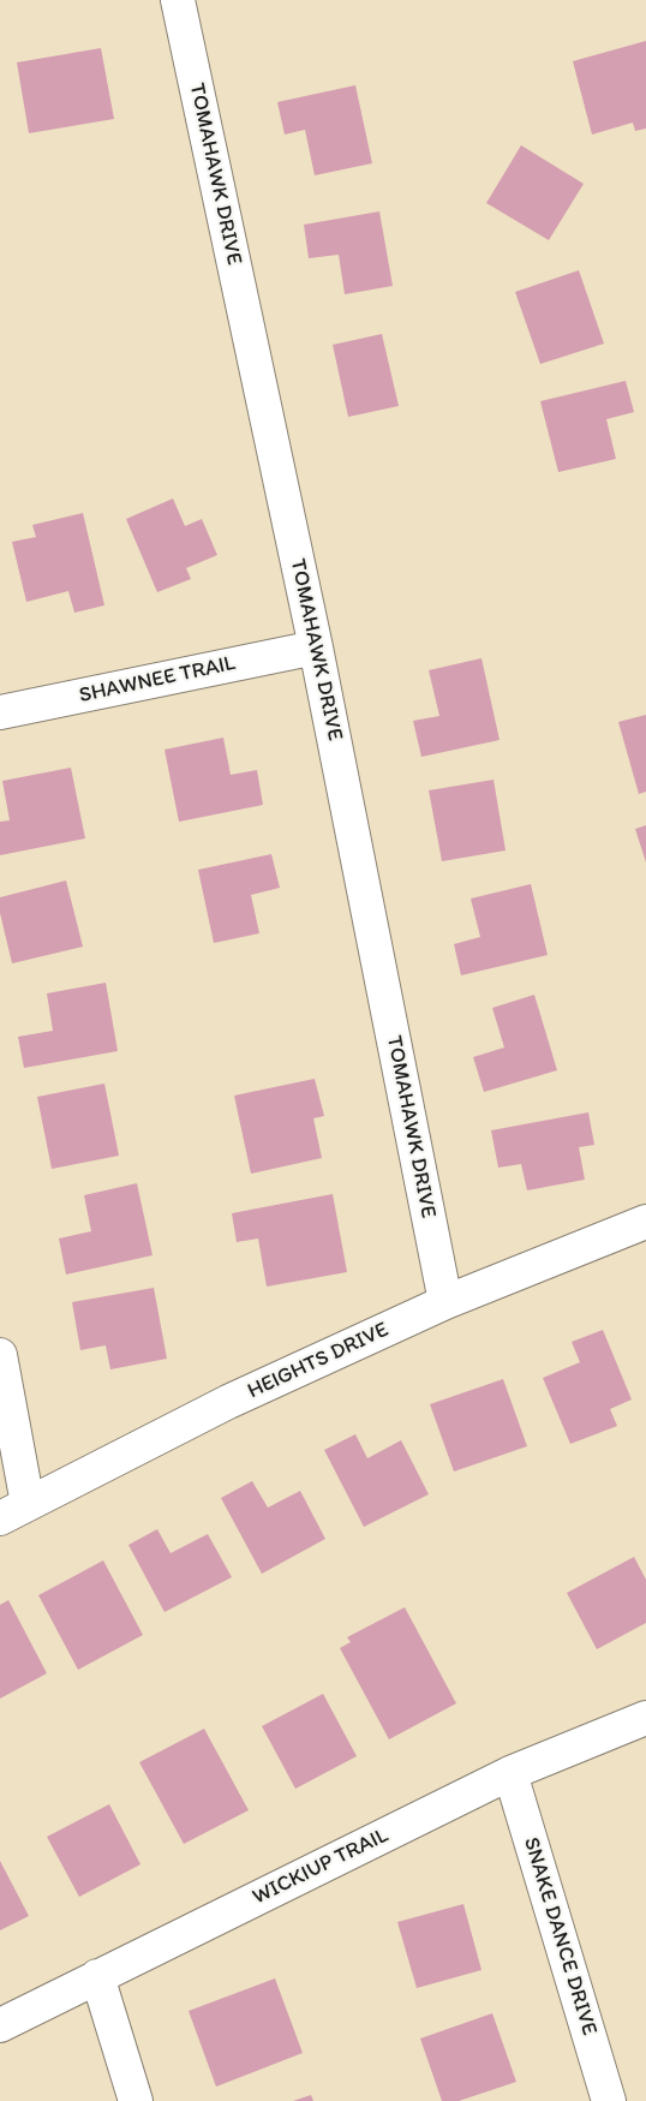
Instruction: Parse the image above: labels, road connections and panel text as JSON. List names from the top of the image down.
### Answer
{
  "streets": {
    "street": [
      "TOMAHAWK DRIVE",
      "SHAWNEE TRAIL",
      "HEIGHTS DRIVE",
      "WICKIUP TRAIL",
      "SNAKE DANCE DRIVE"
    ]
  },
  "crossings": [
    ["TOMAHAWK DRIVE", "SHAWNEE TRAIL"],
    ["TOMAHAWK DRIVE", "HEIGHTS DRIVE"],
    ["WICKIUP TRAIL", "SNAKE DANCE DRIVE"]
  ]
}
